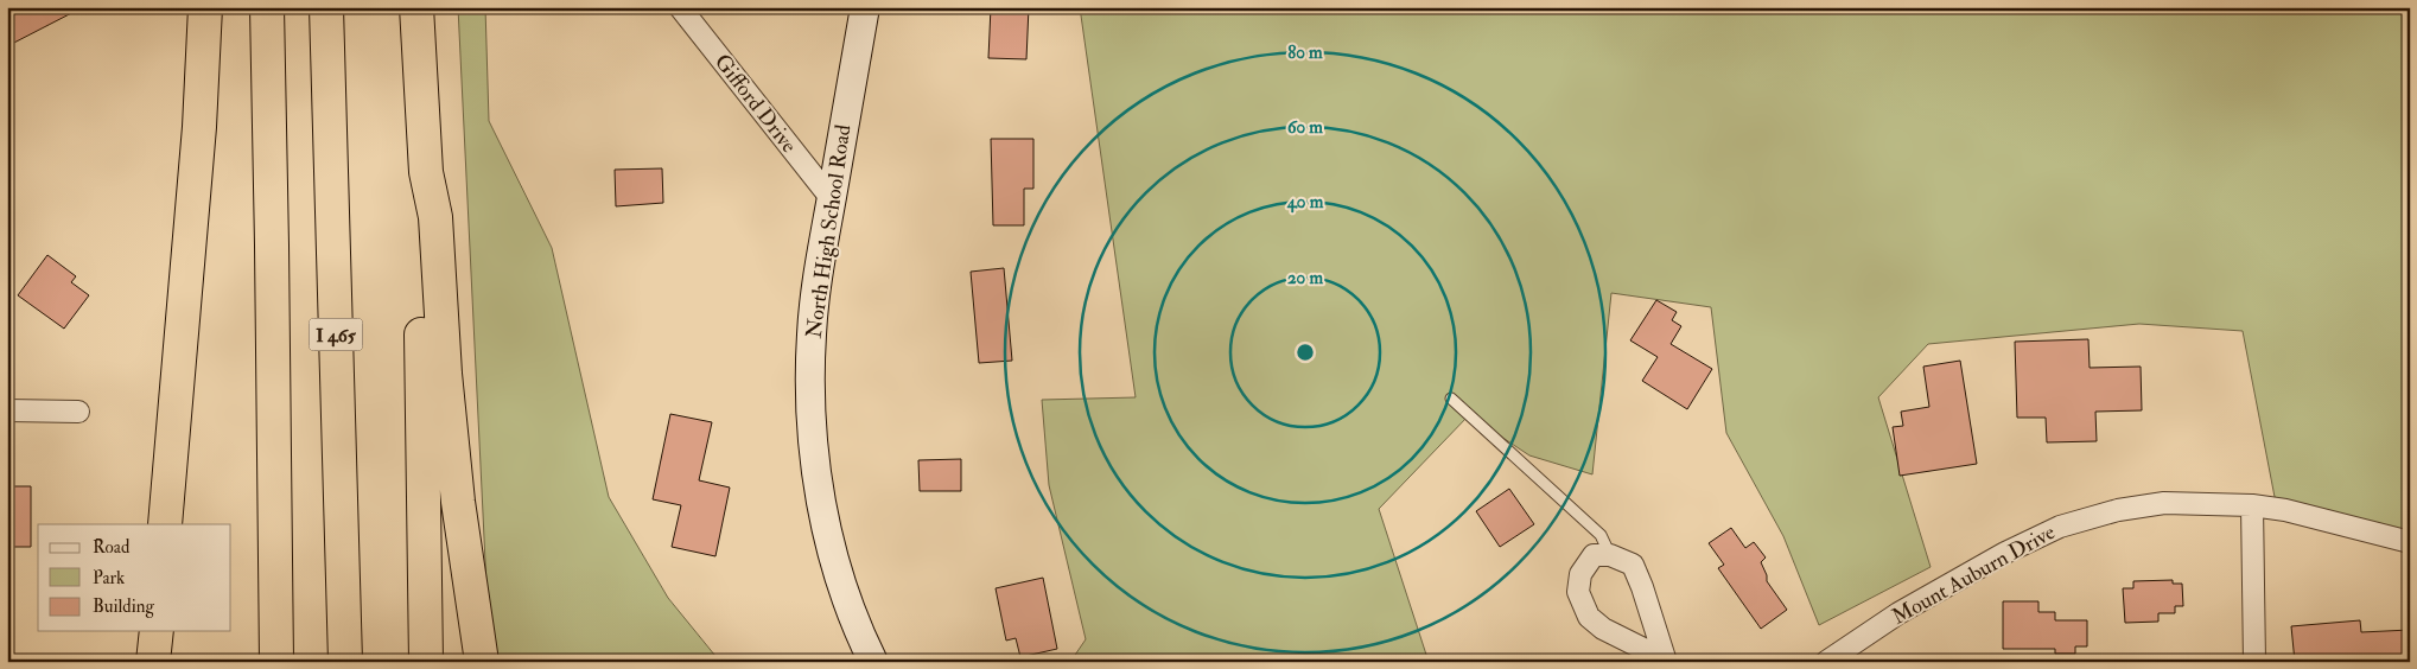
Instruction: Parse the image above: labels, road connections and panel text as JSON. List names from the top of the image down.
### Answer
{
  "streets": {
    "highway": ["I 465"],
    "street": ["Gifford Drive", "North High School Road", "Mount Auburn Drive"]
  },
  "crossings": [
    ["Gifford Drive", "North High School Road"]
  ],
  "legend": ["Road", "Park", "Building"],
  "rings": [
    "80 m",
    "60 m",
    "40 m",
    "20 m"
  ]
}
